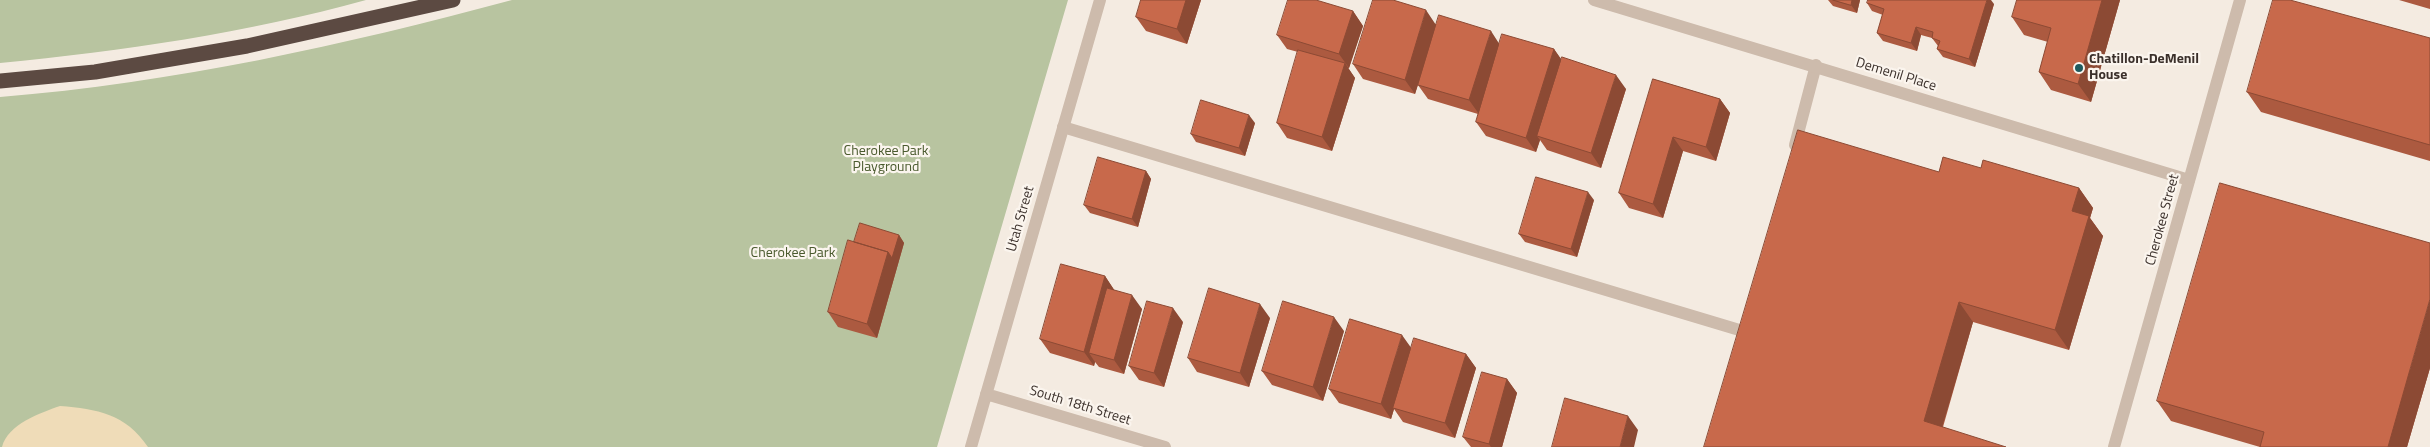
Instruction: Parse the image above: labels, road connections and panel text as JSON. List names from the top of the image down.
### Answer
{
  "streets": {
    "street": [
      "Demenil Place",
      "Utah Street",
      "Cherokee Street",
      "South 18th Street"
    ]
  },
  "crossings": [
    ["Demenil Place", "Cherokee Street"],
    ["Utah Street", "South 18th Street"]
  ],
  "parks": ["Cherokee Park Playground", "Cherokee Park"],
  "places": ["Chatillon-DeMenil House"]
}
